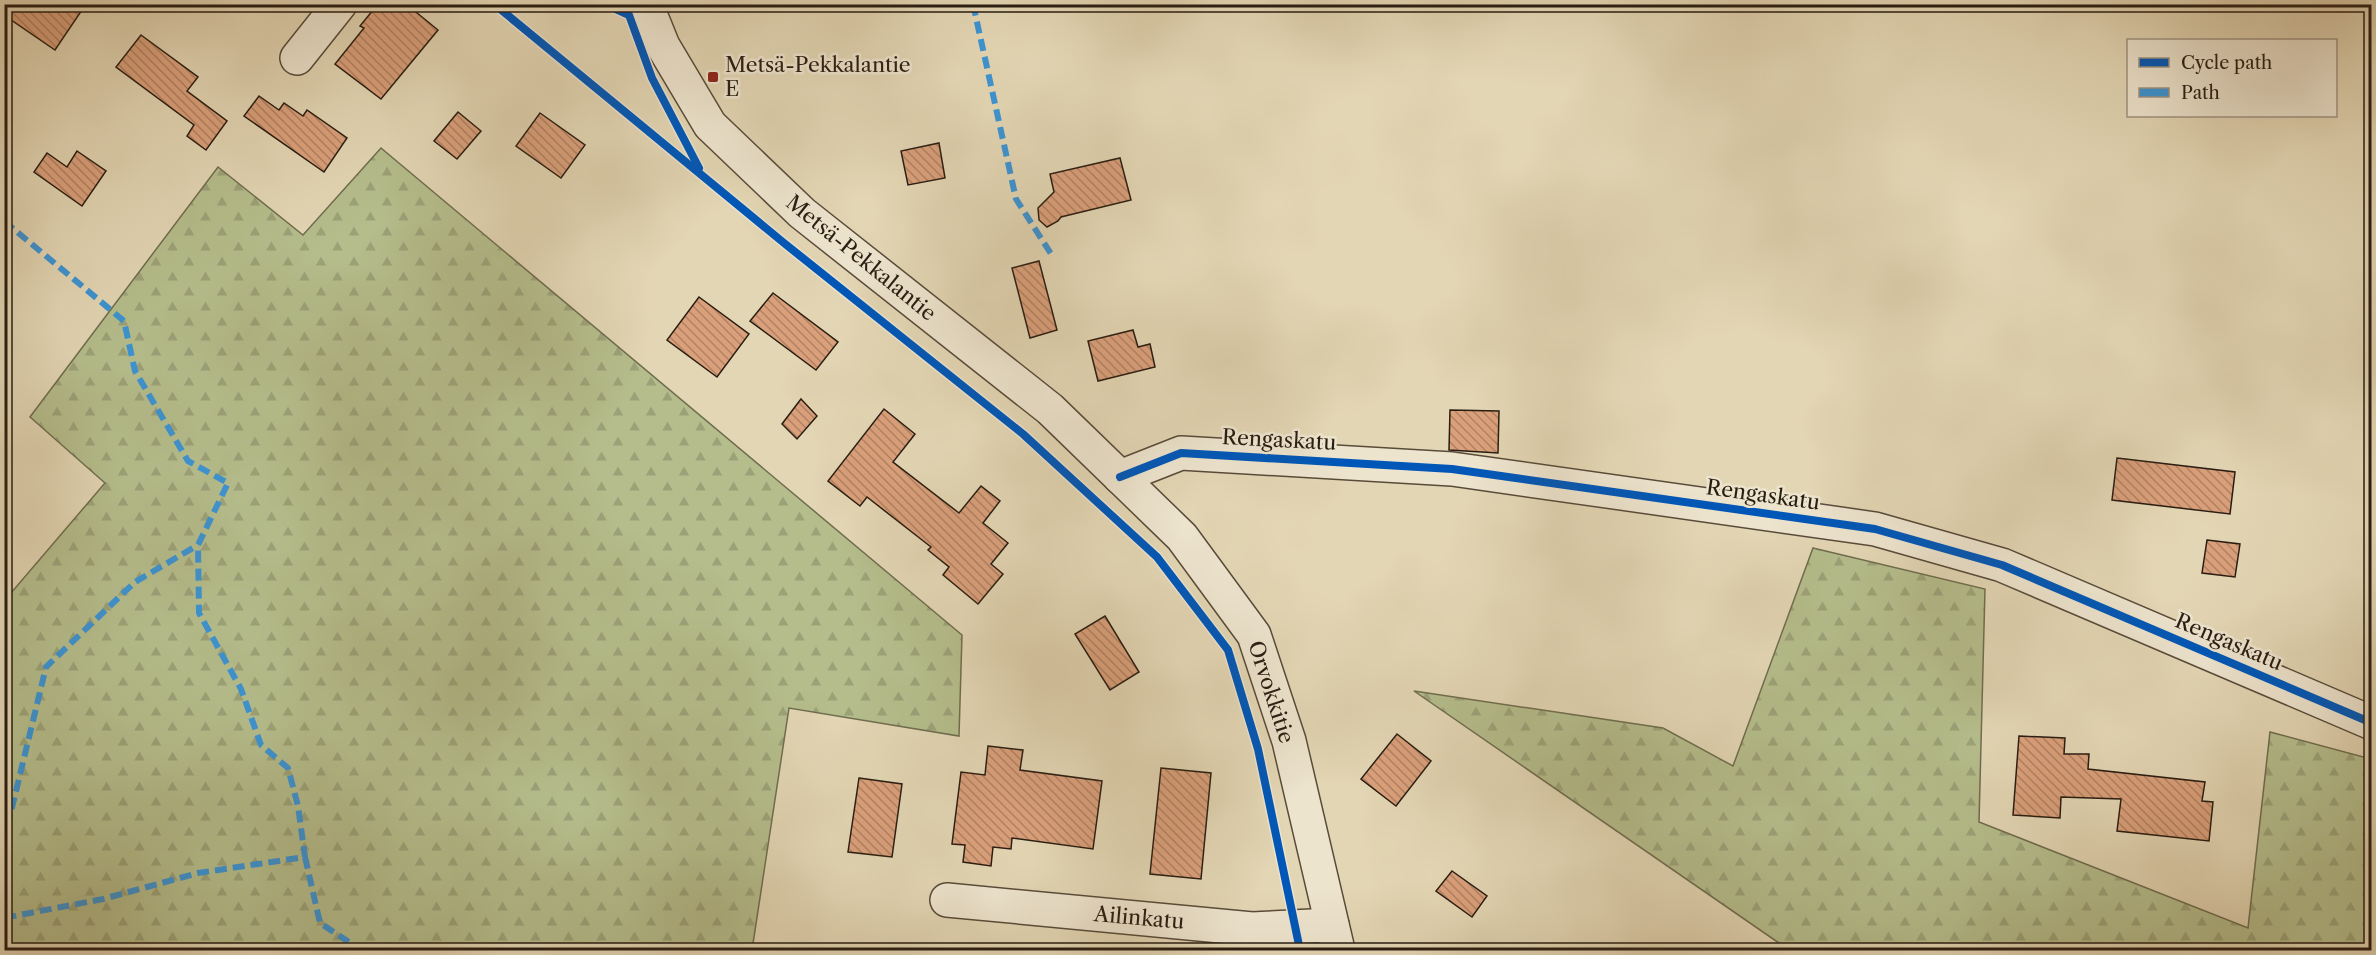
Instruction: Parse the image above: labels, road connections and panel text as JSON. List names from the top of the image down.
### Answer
{
  "streets": {
    "street": [
      "Metsä-Pekkalantie",
      "Rengaskatu",
      "Orvokkitie",
      "Ailinkatu"
    ]
  },
  "crossings": [
    ["Metsä-Pekkalantie", "Rengaskatu"],
    ["Metsä-Pekkalantie", "Orvokkitie"],
    ["Rengaskatu", "Orvokkitie"],
    ["Orvokkitie", "Ailinkatu"]
  ],
  "places": {
    "transit": ["Metsä-Pekkalantie E"]
  },
  "legend": ["Cycle path", "Path"]
}
